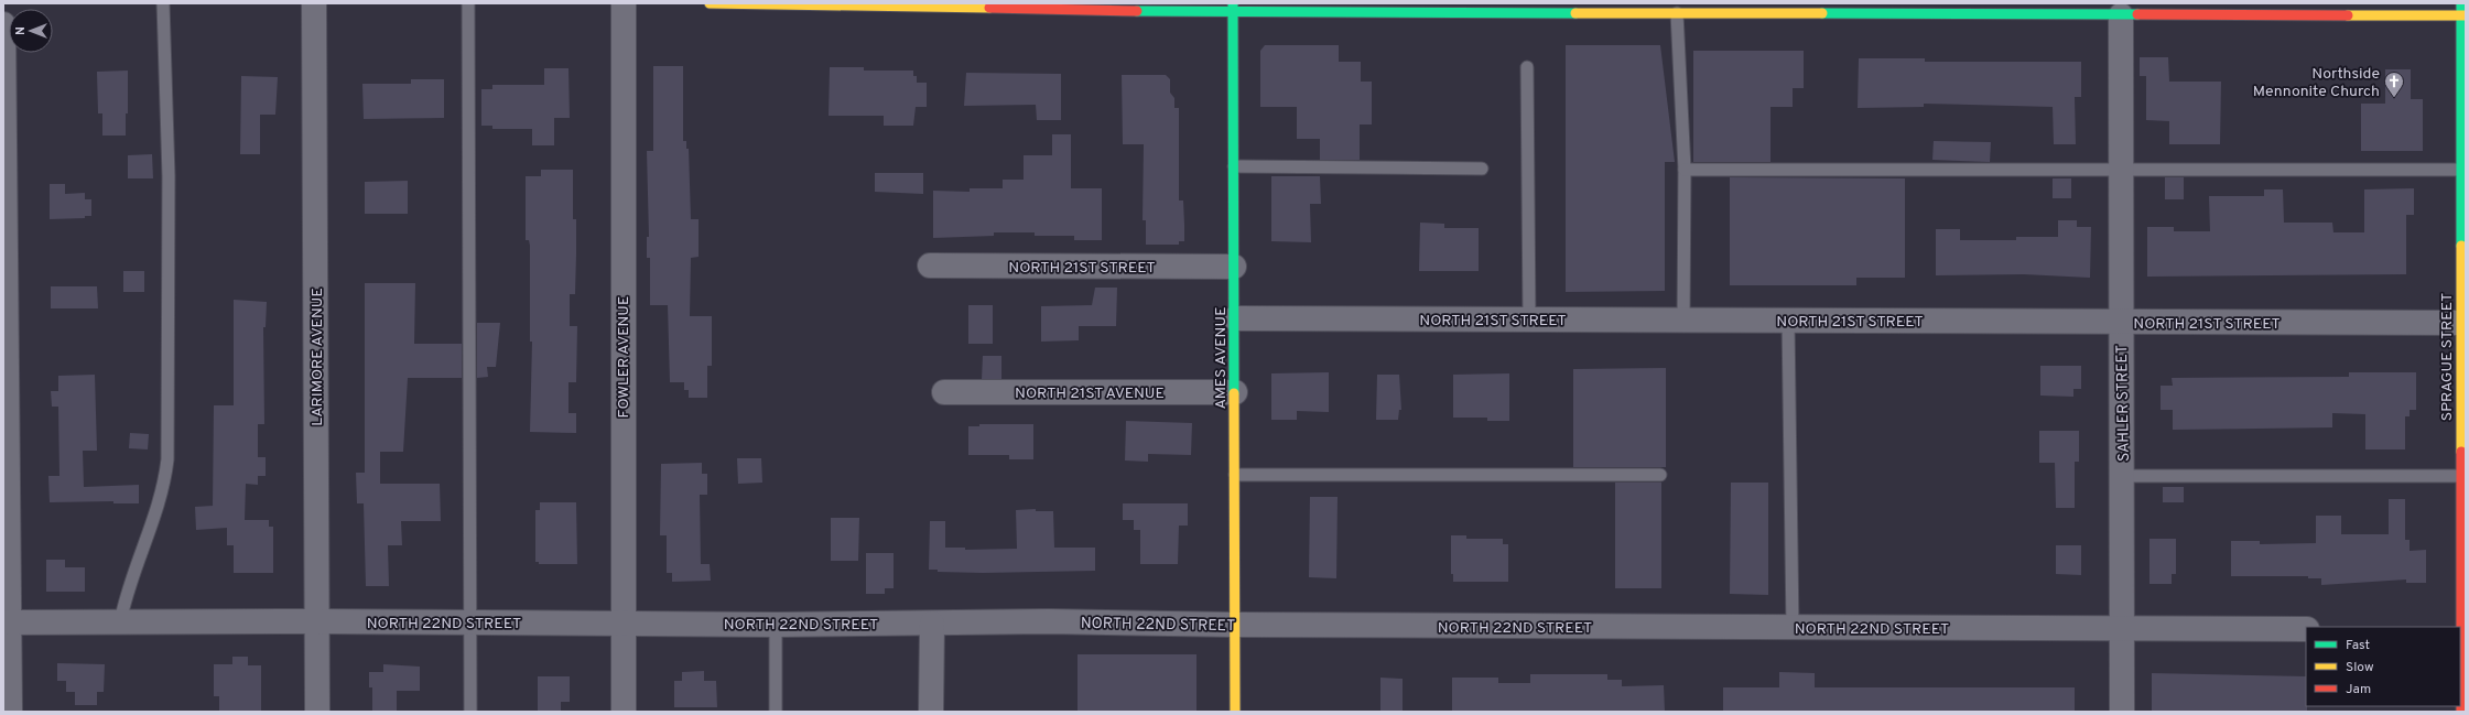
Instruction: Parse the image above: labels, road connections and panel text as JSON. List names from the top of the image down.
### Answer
{
  "streets": {
    "street": [
      "NORTH 21ST STREET",
      "LARIMORE AVENUE",
      "FOWLER AVENUE",
      "SPRAGUE STREET",
      "AMES AVENUE",
      "NORTH 21ST AVENUE",
      "SAHLER STREET",
      "NORTH 22ND STREET"
    ]
  },
  "crossings": [
    ["NORTH 21ST STREET", "SPRAGUE STREET"],
    ["NORTH 21ST STREET", "AMES AVENUE"],
    ["NORTH 21ST STREET", "SAHLER STREET"],
    ["LARIMORE AVENUE", "NORTH 22ND STREET"],
    ["FOWLER AVENUE", "NORTH 22ND STREET"],
    ["AMES AVENUE", "NORTH 21ST AVENUE"],
    ["AMES AVENUE", "NORTH 22ND STREET"],
    ["SAHLER STREET", "NORTH 22ND STREET"]
  ],
  "places": {
    "church": ["Northside Mennonite Church"]
  },
  "legend": ["Fast", "Slow", "Jam"],
  "north": "left"
}
